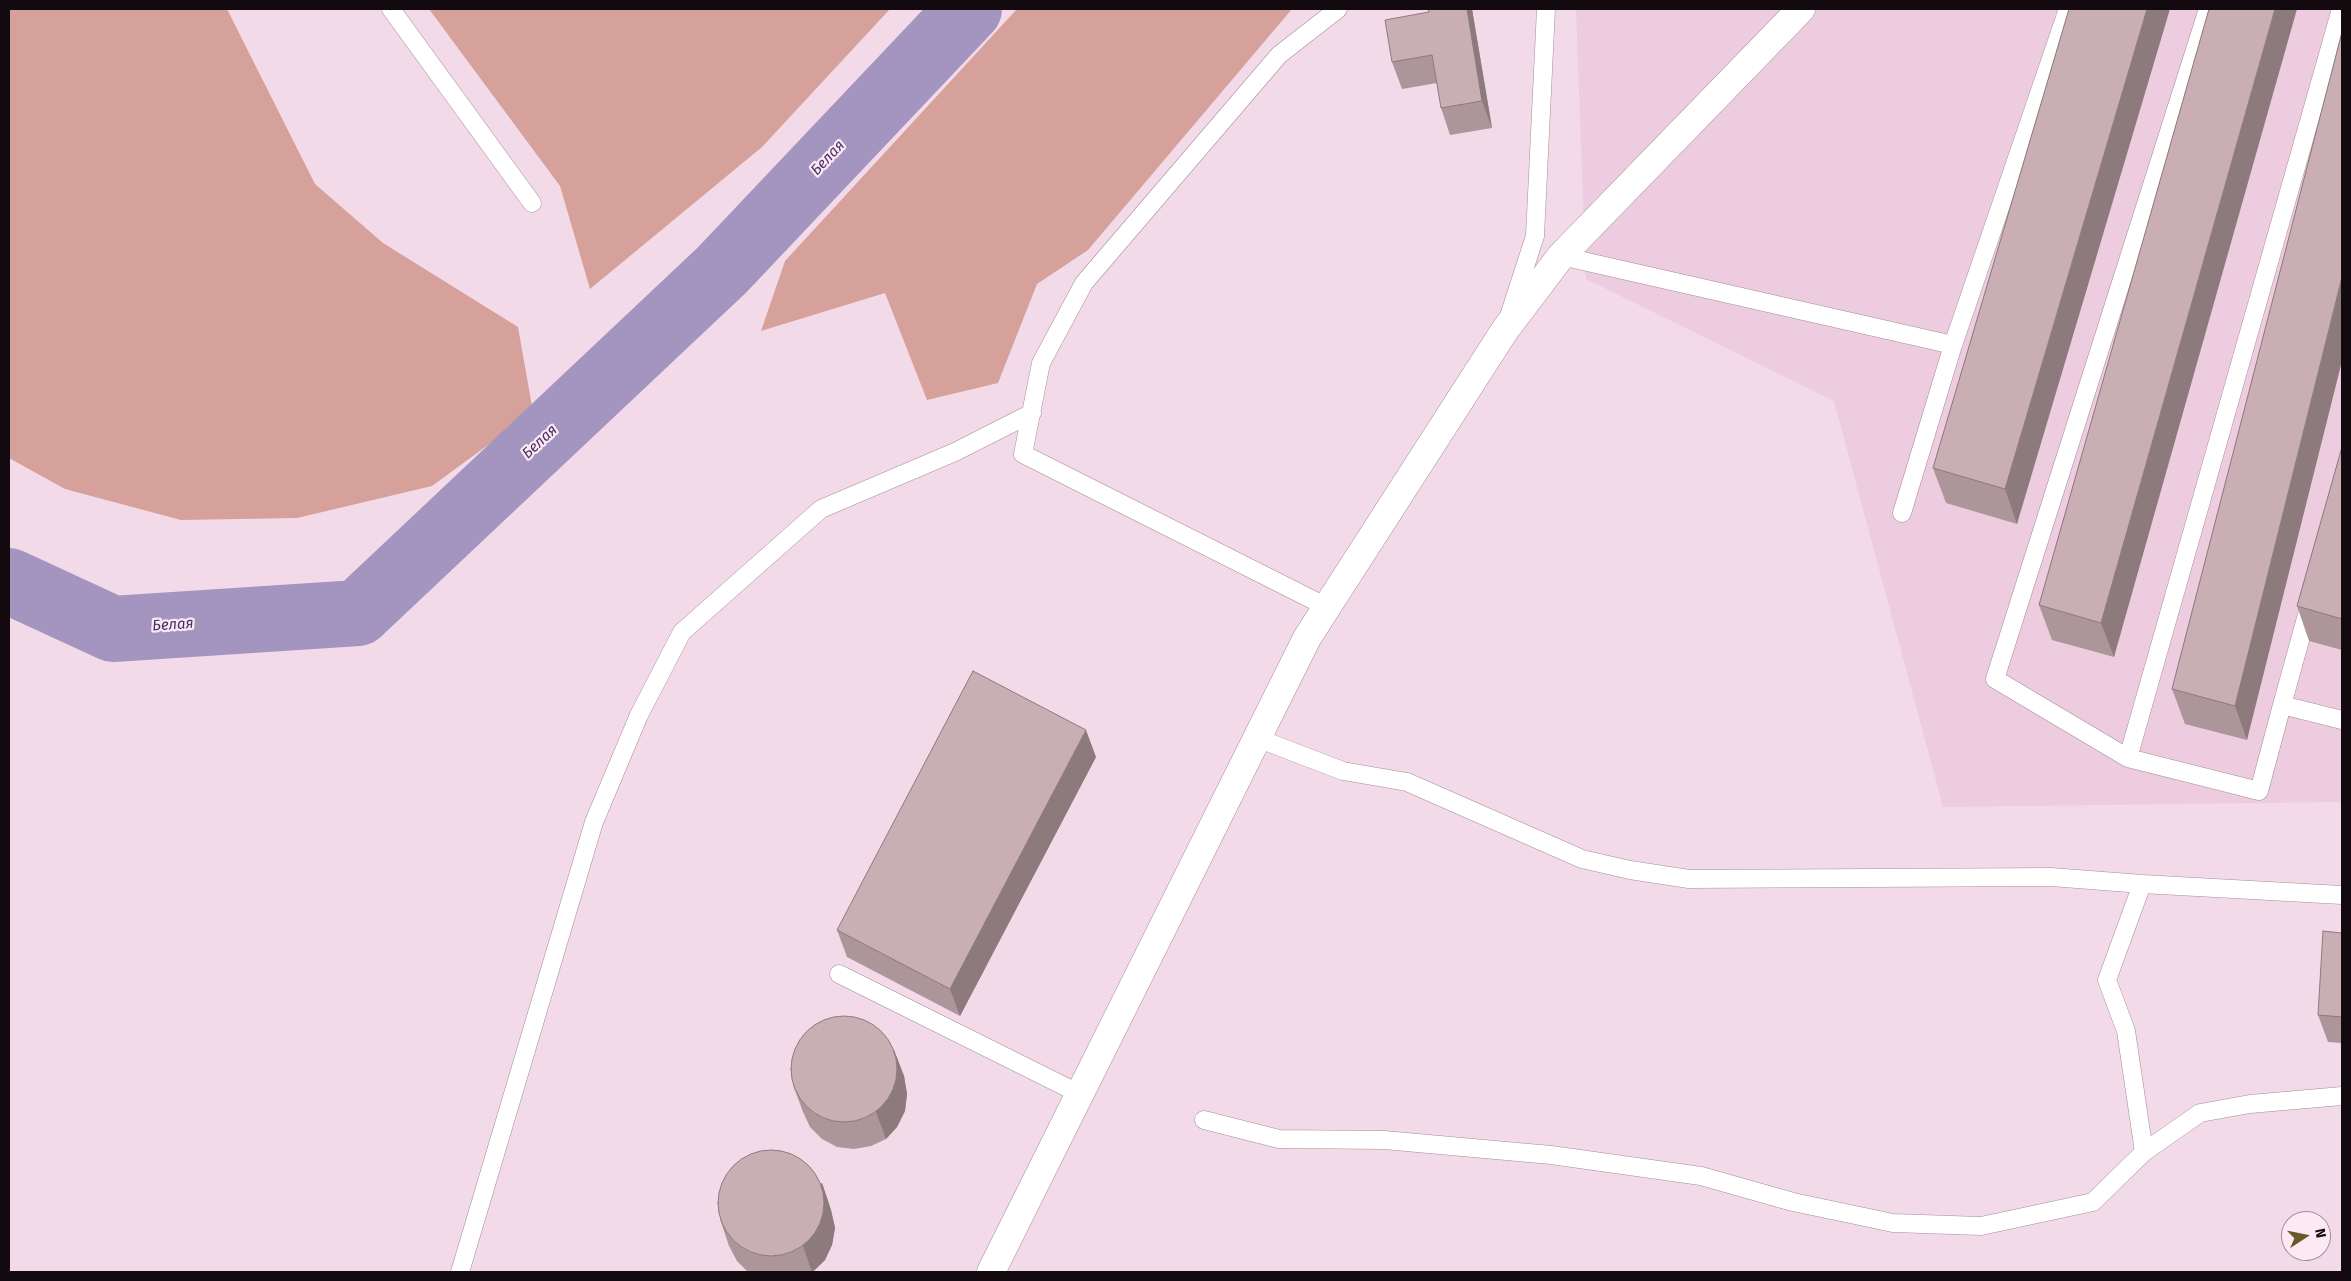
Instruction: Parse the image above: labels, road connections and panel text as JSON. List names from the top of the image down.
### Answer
{
  "water": ["Белая"],
  "north": "right"
}
